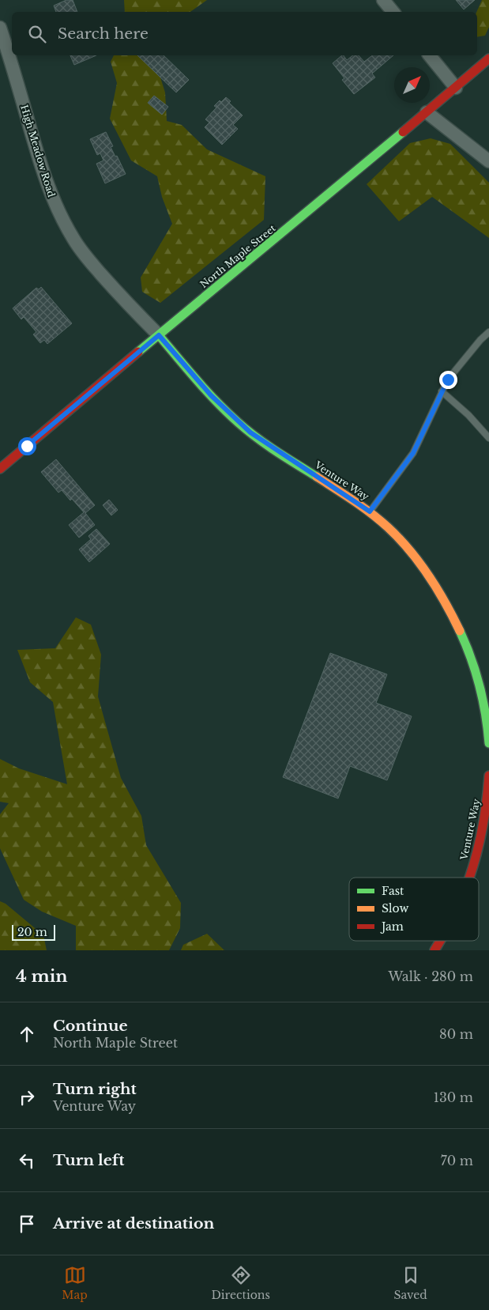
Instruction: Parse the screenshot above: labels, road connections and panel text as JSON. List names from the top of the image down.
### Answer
{
  "streets": {
    "street": ["High Meadow Road", "North Maple Street", "Venture Way"]
  },
  "crossings": [
    ["High Meadow Road", "North Maple Street"],
    ["High Meadow Road", "Venture Way"],
    ["North Maple Street", "Venture Way"]
  ],
  "legend": ["Fast", "Slow", "Jam"],
  "scale_bar": "20 m",
  "north": "top right",
  "page": {
    "search": "Search here",
    "scale": "20 m",
    "heading": ["4 min", "Walk · 280 m"],
    "list": [
      ["Continue", "North Maple Street", "80 m"],
      ["Turn right", "Venture Way", "130 m"],
      ["Turn left", "70 m"],
      "Arrive at destination"
    ],
    "nav": ["Map", "Directions", "Saved"]
  }
}
